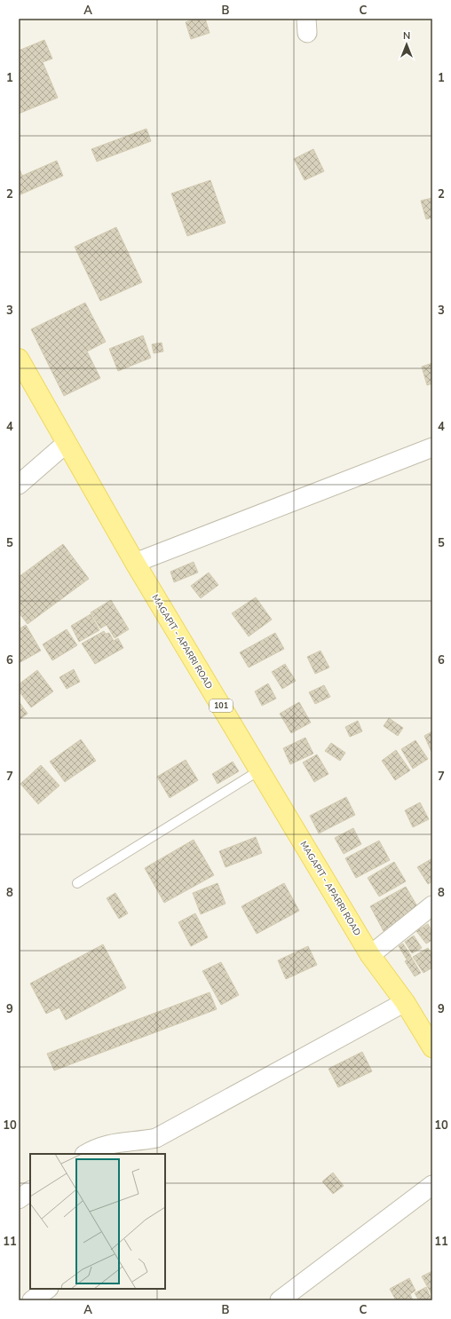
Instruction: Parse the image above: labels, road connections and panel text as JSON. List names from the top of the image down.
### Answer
{
  "streets": {
    "main road": ["MAGAPIT - APARRI ROAD", "101"]
  },
  "north": "top",
  "grid": {
    "columns": ["A", "B", "C"],
    "rows": [
      "1",
      "2",
      "3",
      "4",
      "5",
      "6",
      "7",
      "8",
      "9",
      "10",
      "11"
    ]
  }
}
